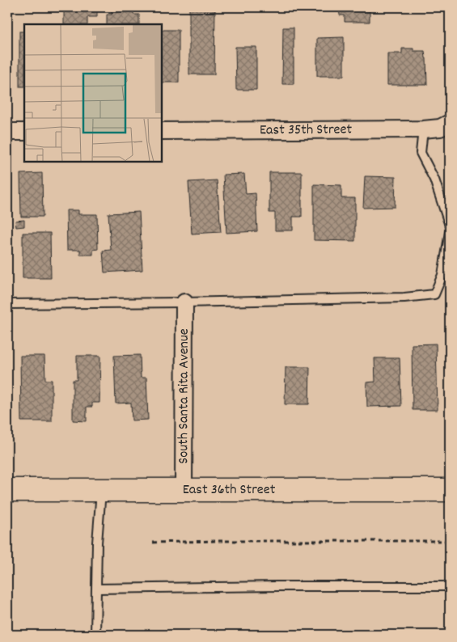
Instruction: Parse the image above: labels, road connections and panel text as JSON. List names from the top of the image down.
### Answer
{
  "streets": {
    "main road": ["East 36th Street"],
    "street": ["East 35th Street", "South Santa Rita Avenue"]
  },
  "crossings": [
    ["South Santa Rita Avenue", "East 36th Street"]
  ]
}
